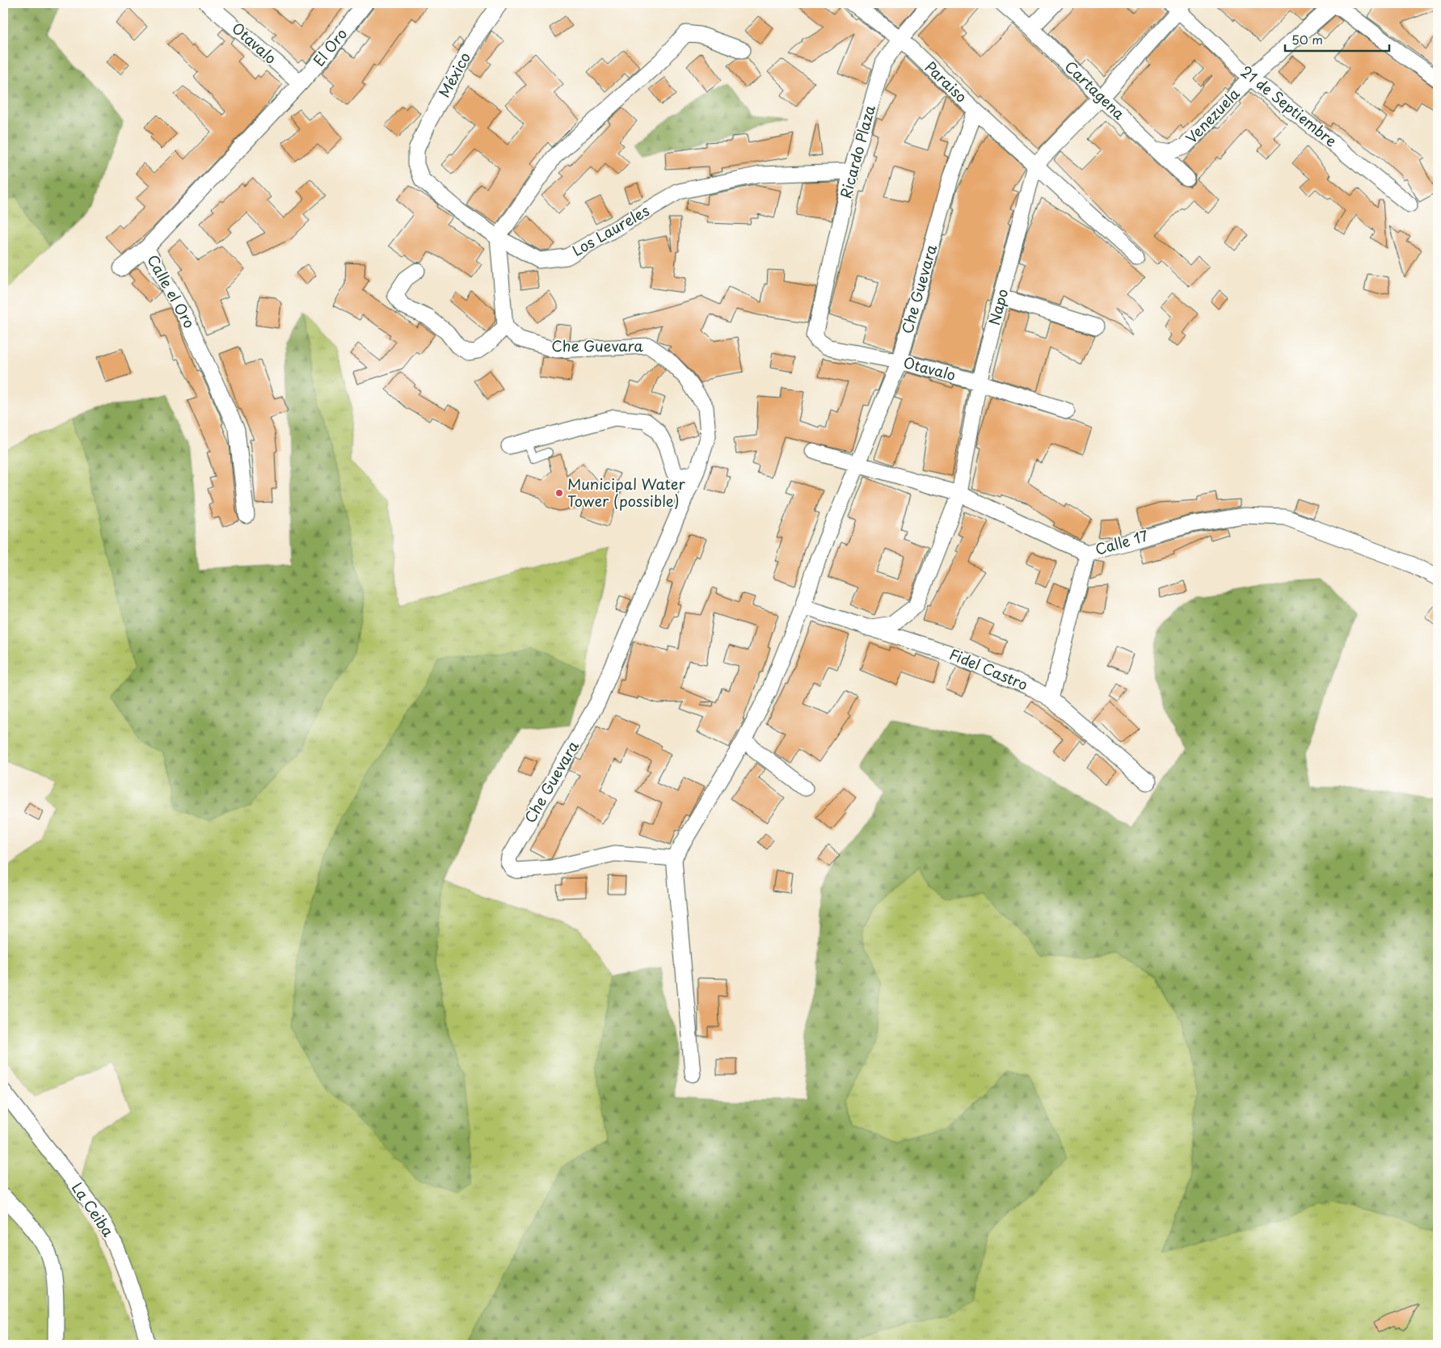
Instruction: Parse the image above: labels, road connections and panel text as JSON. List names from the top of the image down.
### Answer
{
  "streets": {
    "street": [
      "Otavalo",
      "El Oro",
      "México",
      "Paraiso",
      "Cartagena",
      "21 de Septiembre",
      "Venezuela",
      "Ricardo Plaza",
      "Los Laureles",
      "Che Guevara",
      "Calle el Oro",
      "Napo",
      "Calle 17",
      "Fidel Castro",
      "La Ceiba"
    ]
  },
  "crossings": [
    ["Otavalo", "El Oro"],
    ["Otavalo", "Ricardo Plaza"],
    ["Otavalo", "Che Guevara"],
    ["Otavalo", "Calle el Oro"],
    ["Otavalo", "Napo"],
    ["El Oro", "Calle el Oro"],
    ["México", "Los Laureles"],
    ["Paraiso", "Ricardo Plaza"],
    ["Paraiso", "Che Guevara"],
    ["Paraiso", "Napo"],
    ["Cartagena", "Venezuela"],
    ["21 de Septiembre", "Venezuela"],
    ["Ricardo Plaza", "Los Laureles"],
    ["Che Guevara", "Calle 17"],
    ["Che Guevara", "Fidel Castro"],
    ["Napo", "Calle 17"],
    ["Napo", "Fidel Castro"]
  ],
  "places": ["Municipal Water Tower (possible)"],
  "scale_bar": "50 m"
}
